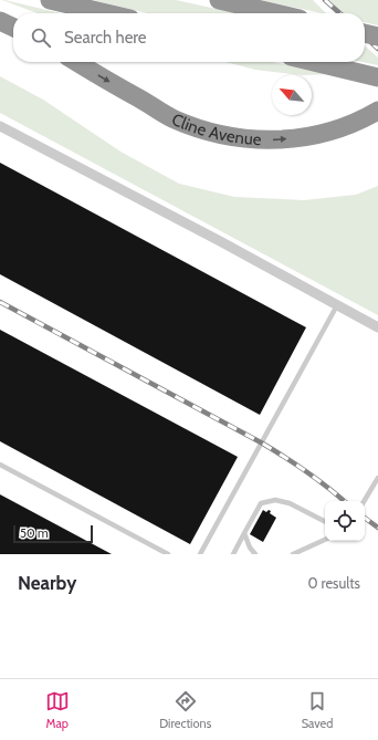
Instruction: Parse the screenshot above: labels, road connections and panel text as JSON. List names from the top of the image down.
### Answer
{
  "streets": {
    "highway": ["Cline Avenue"]
  },
  "scale_bar": "50 m",
  "north": "top left",
  "page": {
    "search": "Search here",
    "scale": "50 m",
    "heading": ["Nearby", "0 results"],
    "nav": ["Map", "Directions", "Saved"]
  }
}
